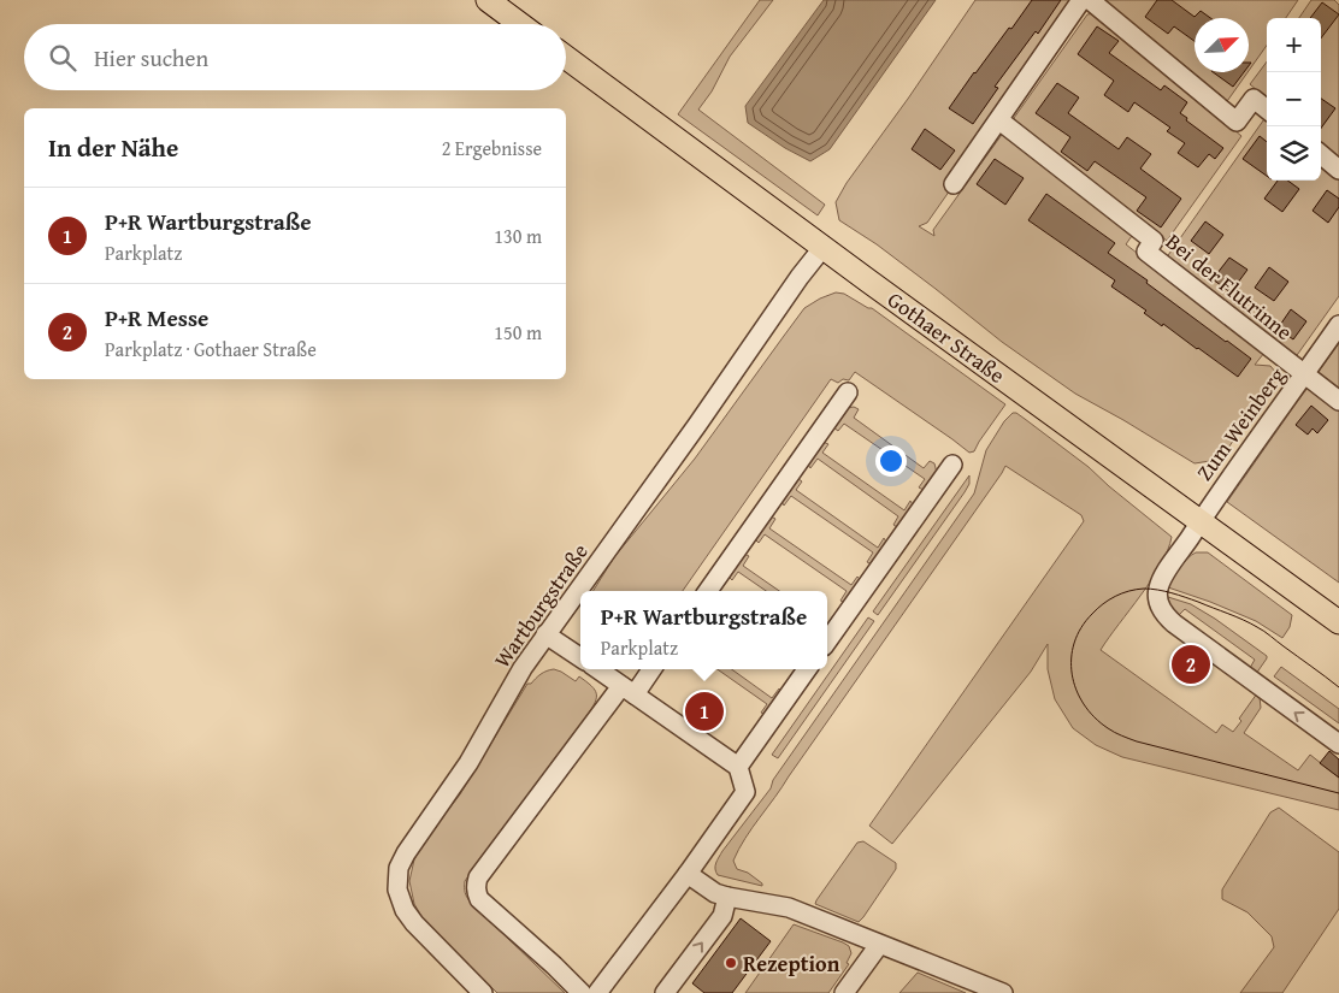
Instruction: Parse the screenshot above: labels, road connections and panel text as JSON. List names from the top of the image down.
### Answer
{
  "streets": {
    "main road": ["Gothaer Straße"],
    "street": ["Bei der Flutrinne", "Zum Weinberg", "Wartburgstraße"]
  },
  "crossings": [
    ["Bei der Flutrinne", "Zum Weinberg"],
    ["Gothaer Straße", "Zum Weinberg"],
    ["Gothaer Straße", "Wartburgstraße"]
  ],
  "one_way": ["Zum Weinberg"],
  "places": ["Rezeption"],
  "north": "top right",
  "page": {
    "map_buttons": ["+", "−"],
    "search": "Hier suchen",
    "heading": ["In der Nähe", "2 Ergebnisse"],
    "list": [
      {
        "mark": "1",
        "name": "P+R Wartburgstraße",
        "note": "Parkplatz",
        "value": "130 m"
      },
      {
        "mark": "2",
        "name": "P+R Messe",
        "note": "Parkplatz · Gothaer Straße",
        "value": "150 m"
      }
    ],
    "popup": ["P+R Wartburgstraße", "Parkplatz"],
    "pins": ["2", "1"]
  }
}
